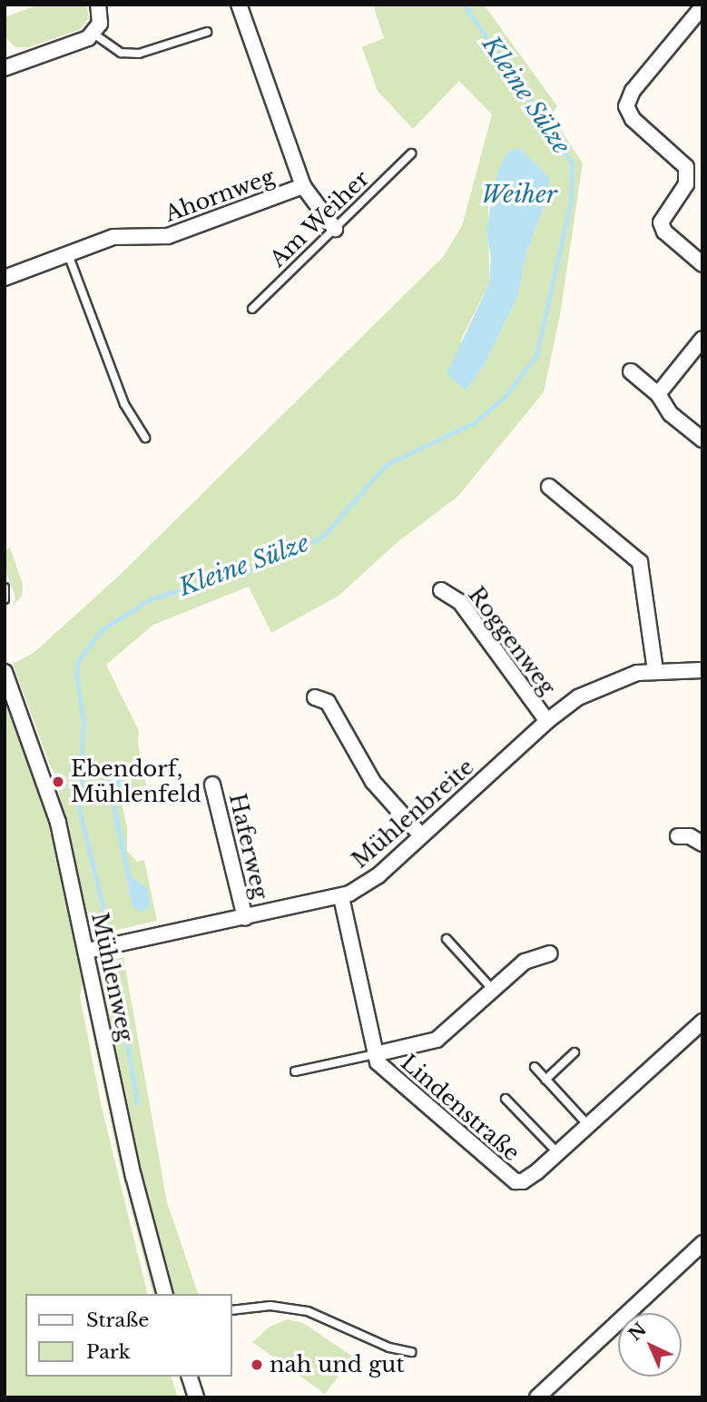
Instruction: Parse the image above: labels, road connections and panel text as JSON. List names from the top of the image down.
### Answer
{
  "streets": {
    "street": [
      "Ahornweg",
      "Roggenweg",
      "Mühlenbreite",
      "Haferweg",
      "Mühlenweg",
      "Lindenstraße"
    ],
    "lane": ["Am Weiher"]
  },
  "crossings": [
    ["Ahornweg", "Am Weiher"],
    ["Roggenweg", "Mühlenbreite"],
    ["Mühlenbreite", "Haferweg"],
    ["Mühlenbreite", "Mühlenweg"],
    ["Mühlenbreite", "Lindenstraße"]
  ],
  "water": ["Kleine Sülze", "Weiher"],
  "places": ["Ebendorf, Mühlenfeld", "nah und gut"],
  "legend": ["Straße", "Park"],
  "north": "top left"
}
